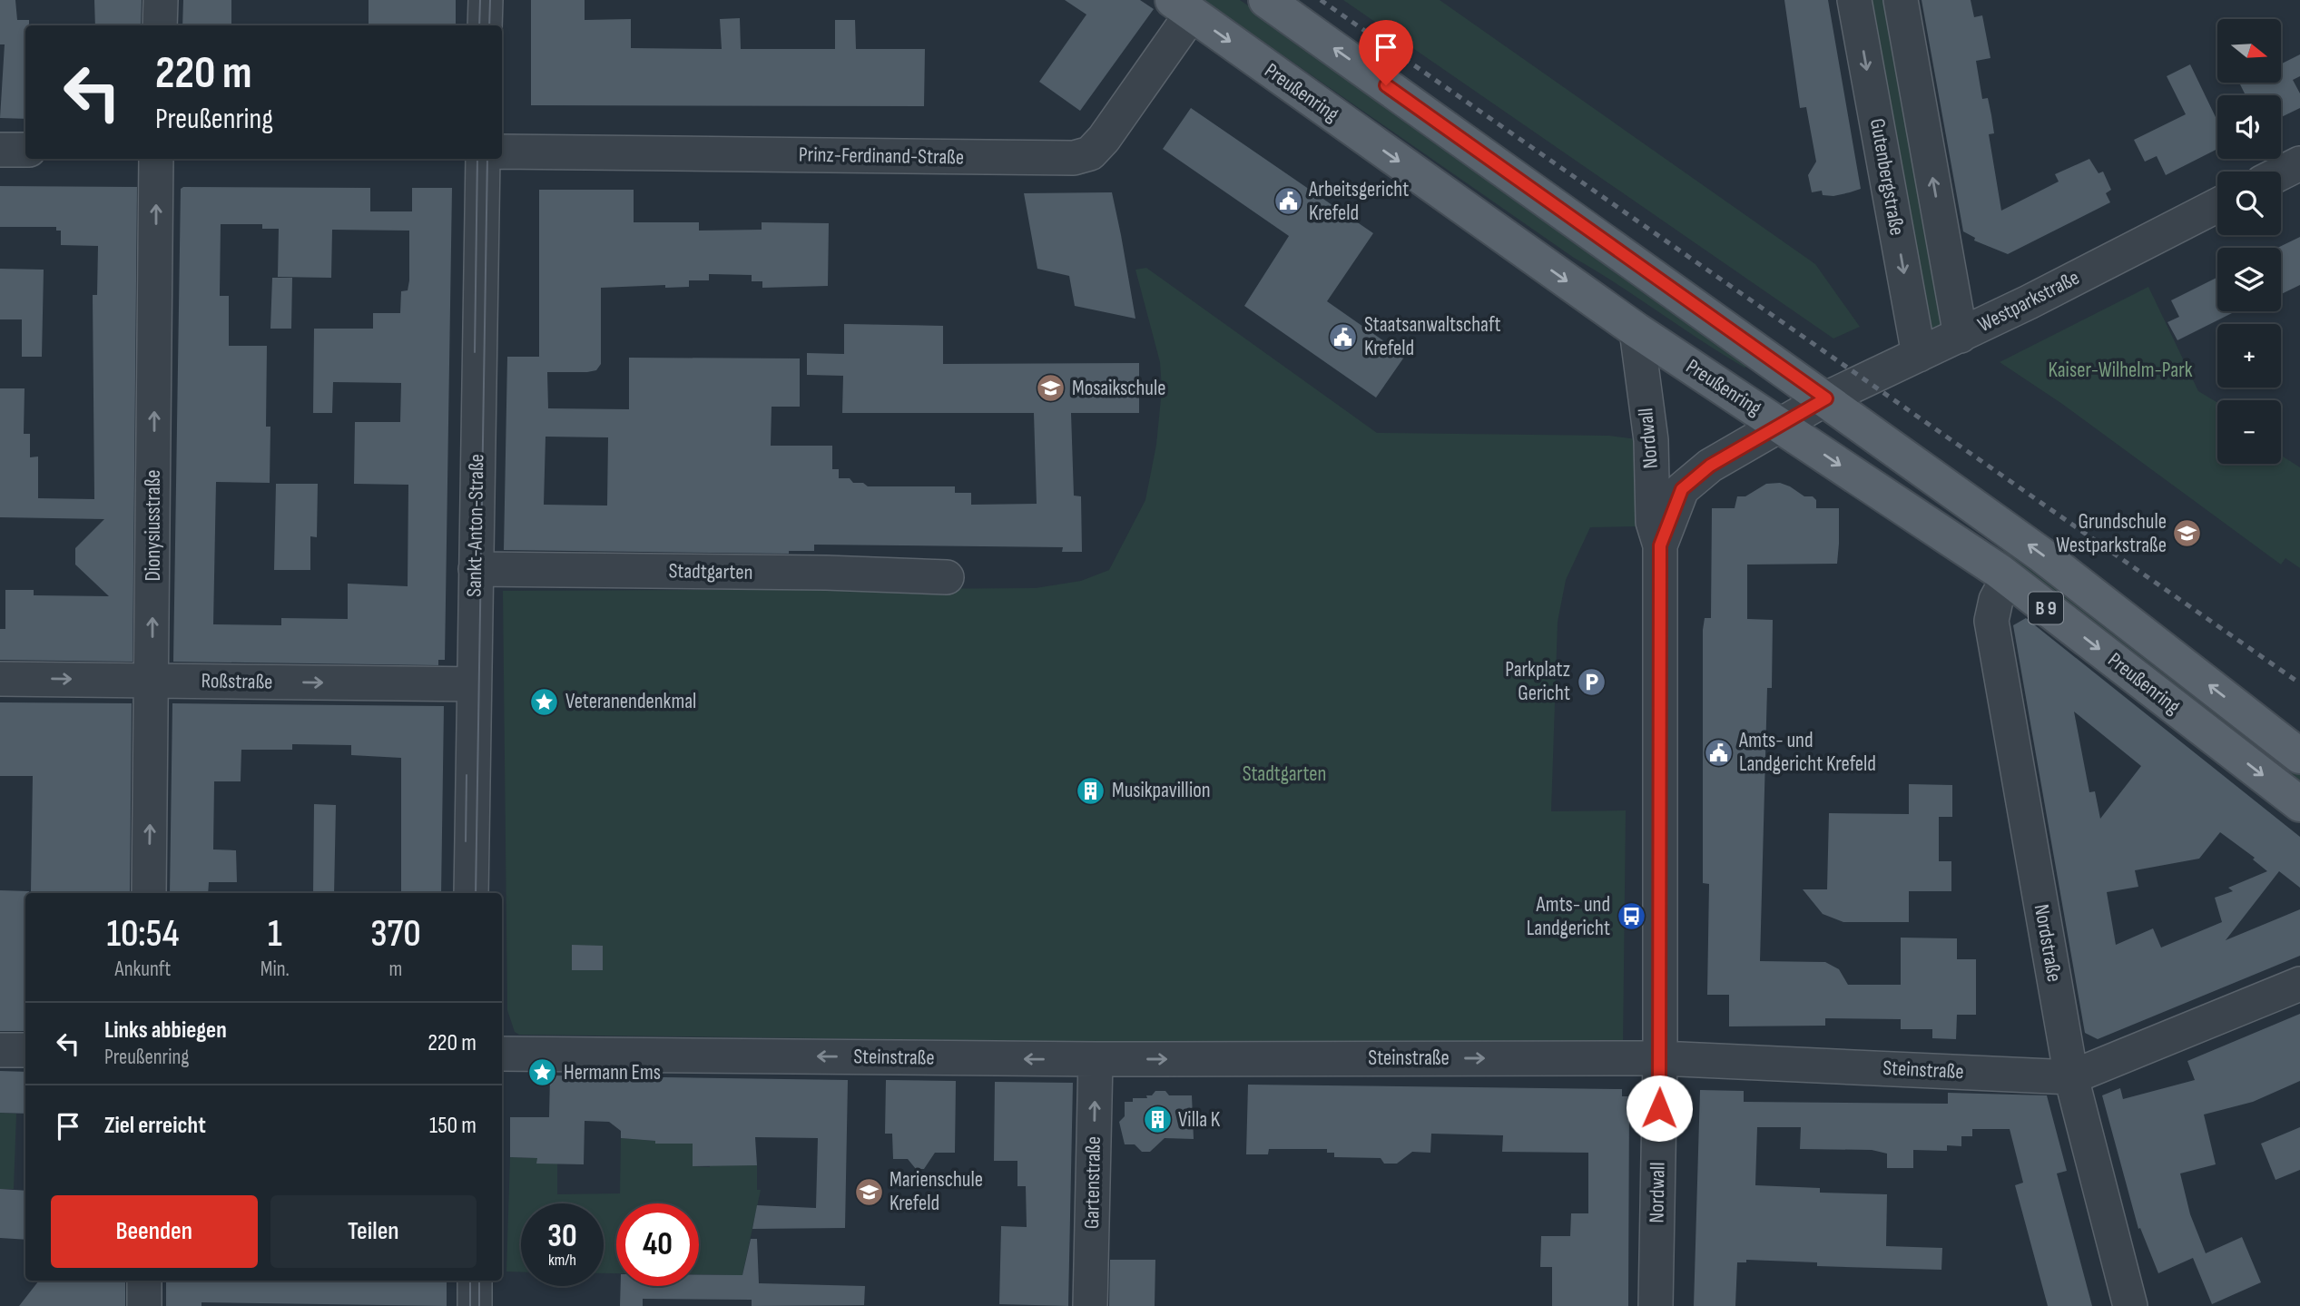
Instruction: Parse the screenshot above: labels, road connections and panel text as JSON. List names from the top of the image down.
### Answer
{
  "streets": {
    "main road": ["Preußenring", "B 9"],
    "street": [
      "Prinz-Ferdinand-Straße",
      "Gutenbergstraße",
      "Westparkstraße",
      "Nordwall",
      "Dionysiusstraße",
      "Sankt-Anton-Straße",
      "Stadtgarten",
      "Roßstraße",
      "Nordstraße",
      "Steinstraße",
      "Gartenstraße"
    ]
  },
  "crossings": [
    ["Preußenring", "Prinz-Ferdinand-Straße"],
    ["Preußenring", "Westparkstraße"],
    ["Preußenring", "Nordwall"],
    ["Preußenring", "Nordstraße"],
    ["Gutenbergstraße", "Westparkstraße"],
    ["Westparkstraße", "Nordwall"],
    ["Nordwall", "Steinstraße"],
    ["Dionysiusstraße", "Roßstraße"],
    ["Sankt-Anton-Straße", "Stadtgarten"],
    ["Sankt-Anton-Straße", "Roßstraße"],
    ["Nordstraße", "Steinstraße"],
    ["Steinstraße", "Gartenstraße"]
  ],
  "one_way": ["Dionysiusstraße", "Roßstraße", "Gartenstraße"],
  "parks": ["Kaiser-Wilhelm-Park", "Stadtgarten"],
  "places": {
    "public building": ["Arbeitsgericht Krefeld", "Staatsanwaltschaft Krefeld", "Amts- und Landgericht Krefeld"],
    "school or university": ["Mosaikschule", "Grundschule Westparkstraße", "Marienschule Krefeld"],
    "parking": ["Parkplatz Gericht"],
    "place": ["Veteranendenkmal", "Hermann Ems"],
    "building": ["Musikpavillion", "Villa K"],
    "bus stop": ["Amts- und Landgericht"]
  },
  "north": "right",
  "page": {
    "map_buttons": ["+", "−"],
    "turn": ["220 m", "Preußenring"],
    "eta": [
      "10:54",
      "Ankunft",
      "1",
      "Min.",
      "370",
      "m"
    ],
    "list": [
      {
        "name": "Links abbiegen",
        "note": "Preußenring",
        "value": "220 m"
      },
      {
        "name": "Ziel erreicht",
        "value": "150 m"
      }
    ],
    "buttons": ["Beenden", "Teilen"],
    "speed": "30 km/h",
    "limit": "40"
  }
}
